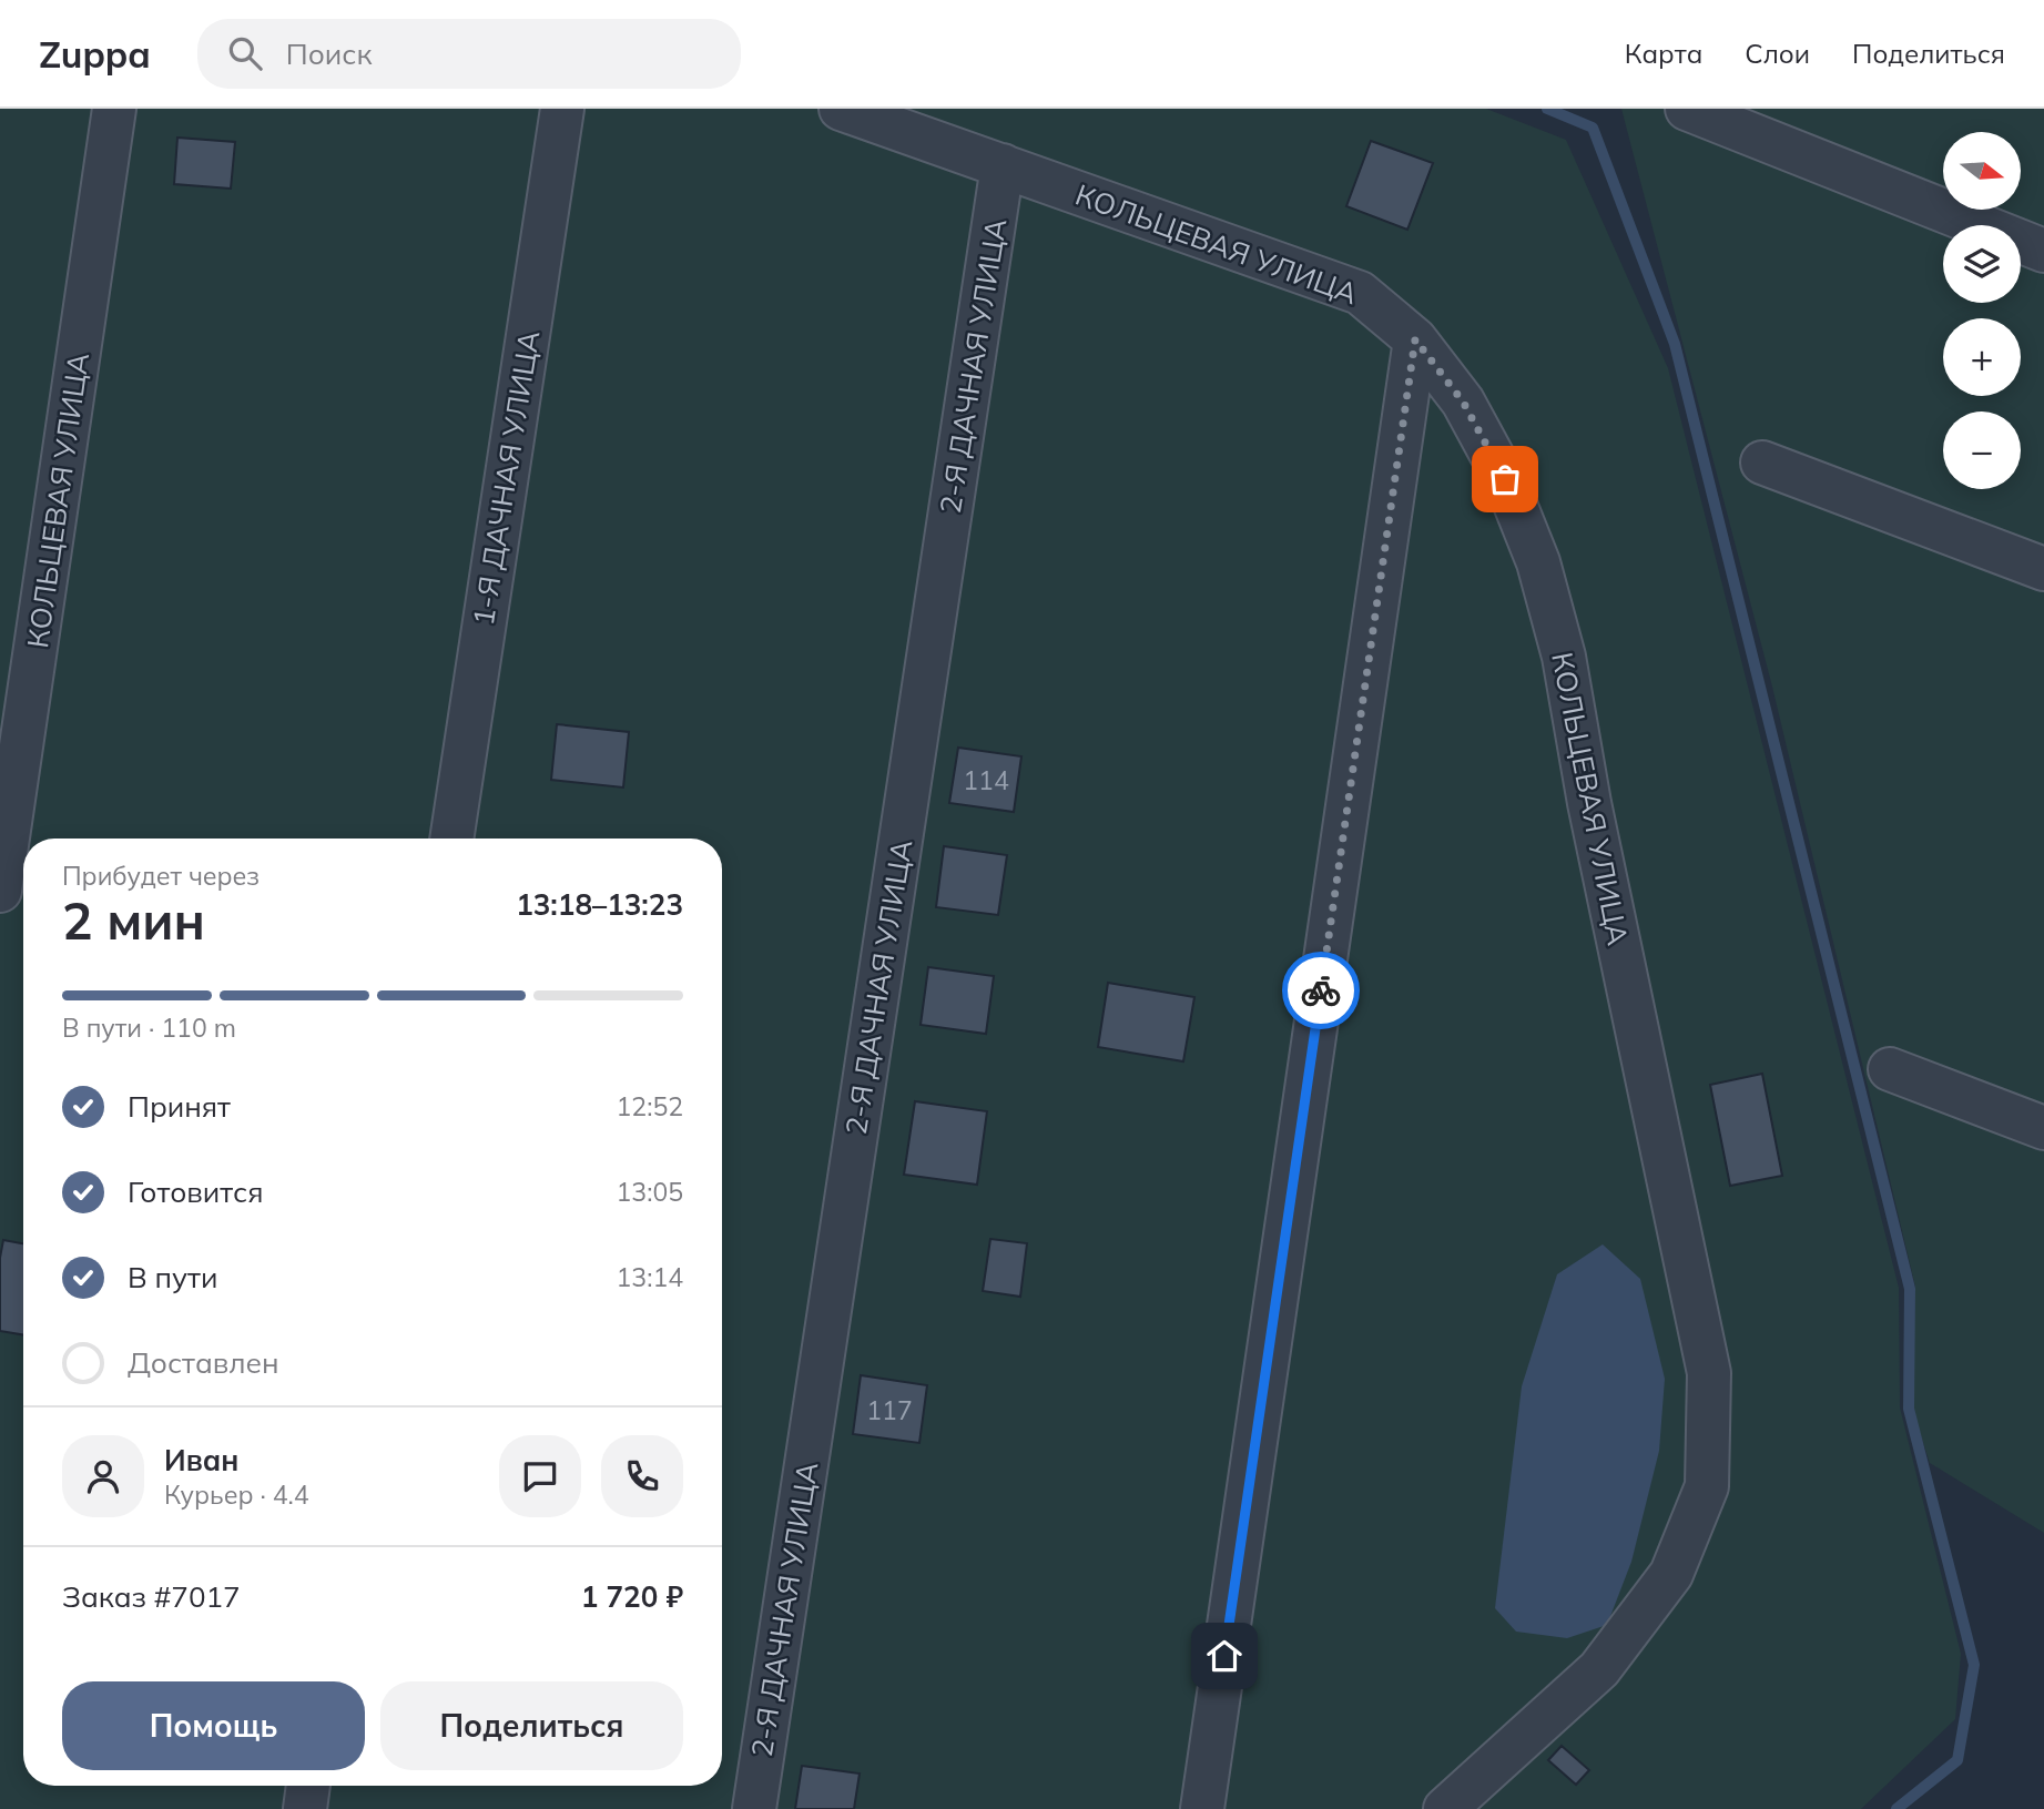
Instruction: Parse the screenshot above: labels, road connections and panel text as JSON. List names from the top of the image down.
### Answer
{
  "streets": {
    "street": ["КОЛЬЦЕВАЯ УЛИЦА", "2-Я ДАЧНАЯ УЛИЦА", "1-Я ДАЧНАЯ УЛИЦА"]
  },
  "crossings": [
    ["КОЛЬЦЕВАЯ УЛИЦА", "2-Я ДАЧНАЯ УЛИЦА"]
  ],
  "house_numbers": ["114", "117"],
  "north": "right",
  "page": {
    "header": "Zuppa",
    "search": "Поиск",
    "nav": ["Карта", "Слои", "Поделиться"],
    "map_buttons": ["+", "−"],
    "heading": ["2 мин", "Прибудет через", "13:18–13:23"],
    "panel": [
      "Иван",
      "Курьер · 4.4",
      "Заказ #7017",
      "1 720 ₽"
    ],
    "bar": "В пути · 110 m",
    "list": [
      ["Принят", "12:52"],
      ["Готовится", "13:05"],
      ["В пути", "13:14"],
      "Доставлен"
    ],
    "buttons": ["Помощь", "Поделиться"]
  }
}
